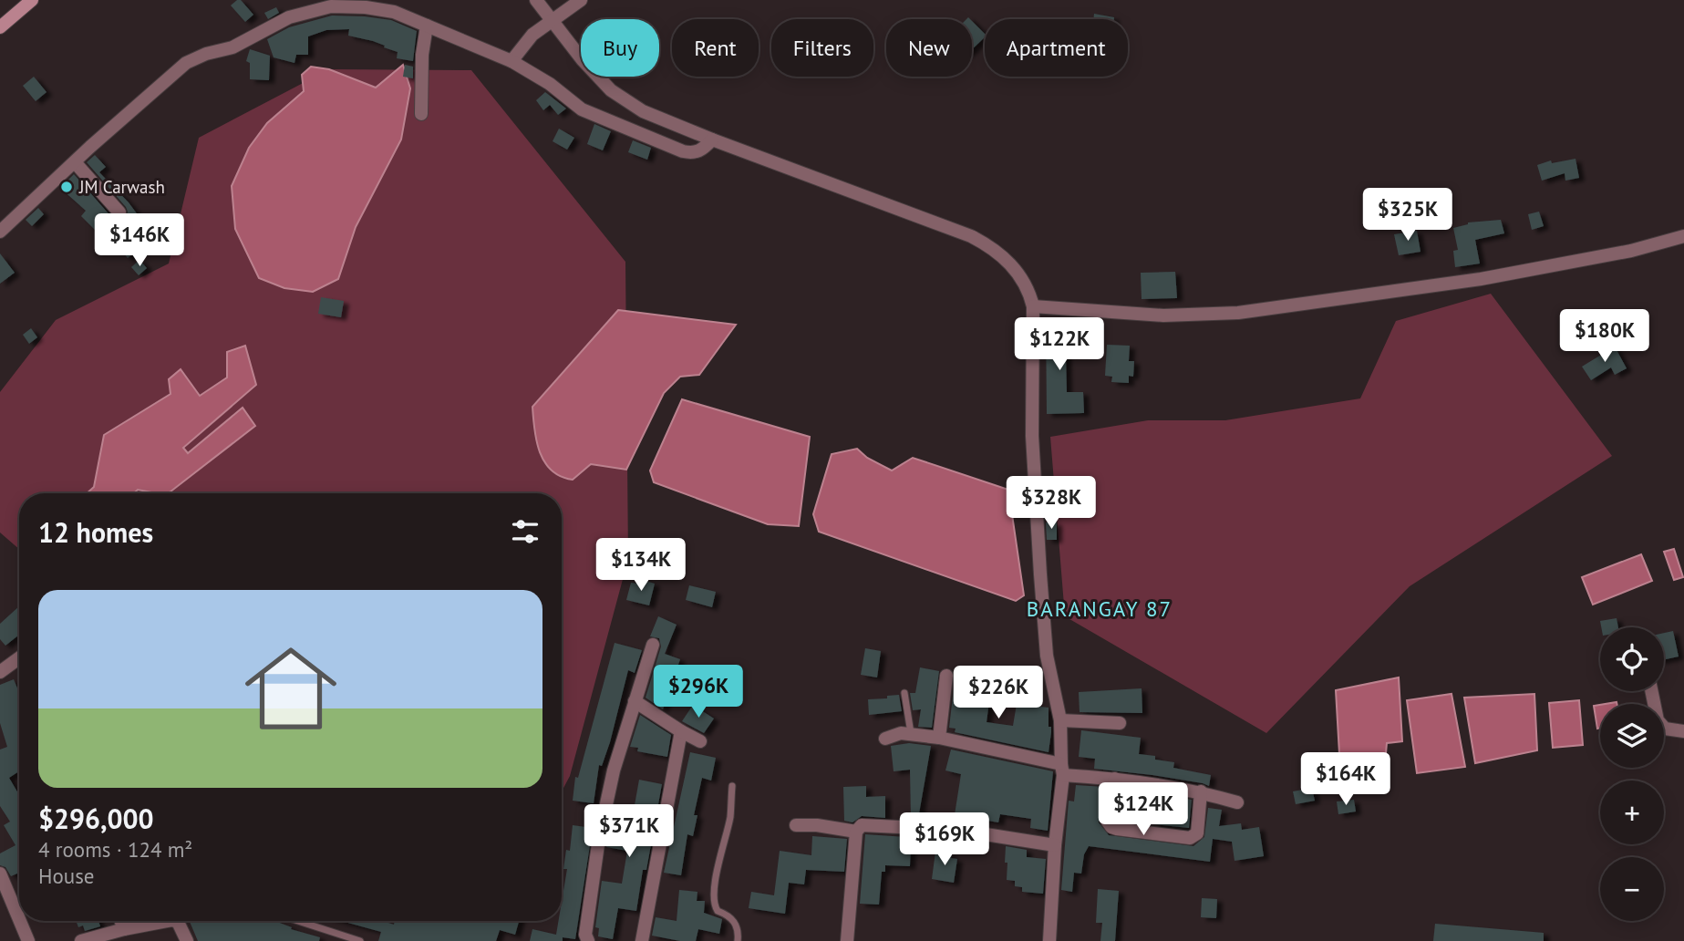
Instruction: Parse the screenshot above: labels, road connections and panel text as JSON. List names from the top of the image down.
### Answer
{
  "districts": ["BARANGAY 87"],
  "places": ["JM Carwash"],
  "page": {
    "chip": [
      "Buy",
      "Rent",
      "Filters",
      "New",
      "Apartment"
    ],
    "price": [
      "$325K",
      "$146K",
      "$180K",
      "$122K",
      "$328K",
      "$134K",
      "$296K",
      "$226K",
      "$164K",
      "$124K",
      "$371K",
      "$169K"
    ],
    "heading": "12 homes",
    "list": [
      {
        "name": "$296,000",
        "note": "4 rooms · 124 m² · House"
      }
    ],
    "map_buttons": ["+", "−"]
  }
}
